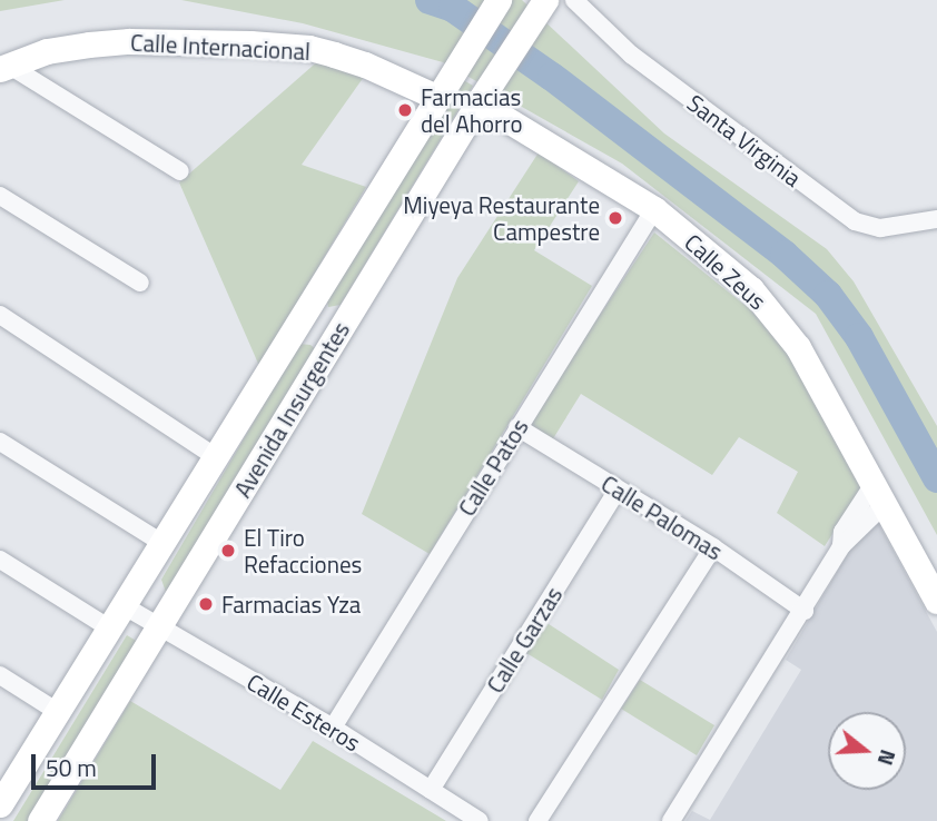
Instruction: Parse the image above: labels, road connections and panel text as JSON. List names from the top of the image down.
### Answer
{
  "streets": {
    "main road": ["Calle Internacional", "Calle Zeus", "Avenida Insurgentes"],
    "street": [
      "Santa Virginia",
      "Calle Patos",
      "Calle Palomas",
      "Calle Garzas",
      "Calle Esteros"
    ]
  },
  "crossings": [
    ["Calle Internacional", "Avenida Insurgentes"],
    ["Calle Zeus", "Avenida Insurgentes"],
    ["Calle Zeus", "Calle Patos"],
    ["Avenida Insurgentes", "Calle Esteros"],
    ["Calle Patos", "Calle Palomas"],
    ["Calle Patos", "Calle Esteros"],
    ["Calle Palomas", "Calle Garzas"],
    ["Calle Garzas", "Calle Esteros"]
  ],
  "places": [
    "Farmacias del Ahorro",
    "Miyeya Restaurante Campestre",
    "El Tiro Refacciones",
    "Farmacias Yza"
  ],
  "scale_bar": "50 m",
  "north": "right"
}
